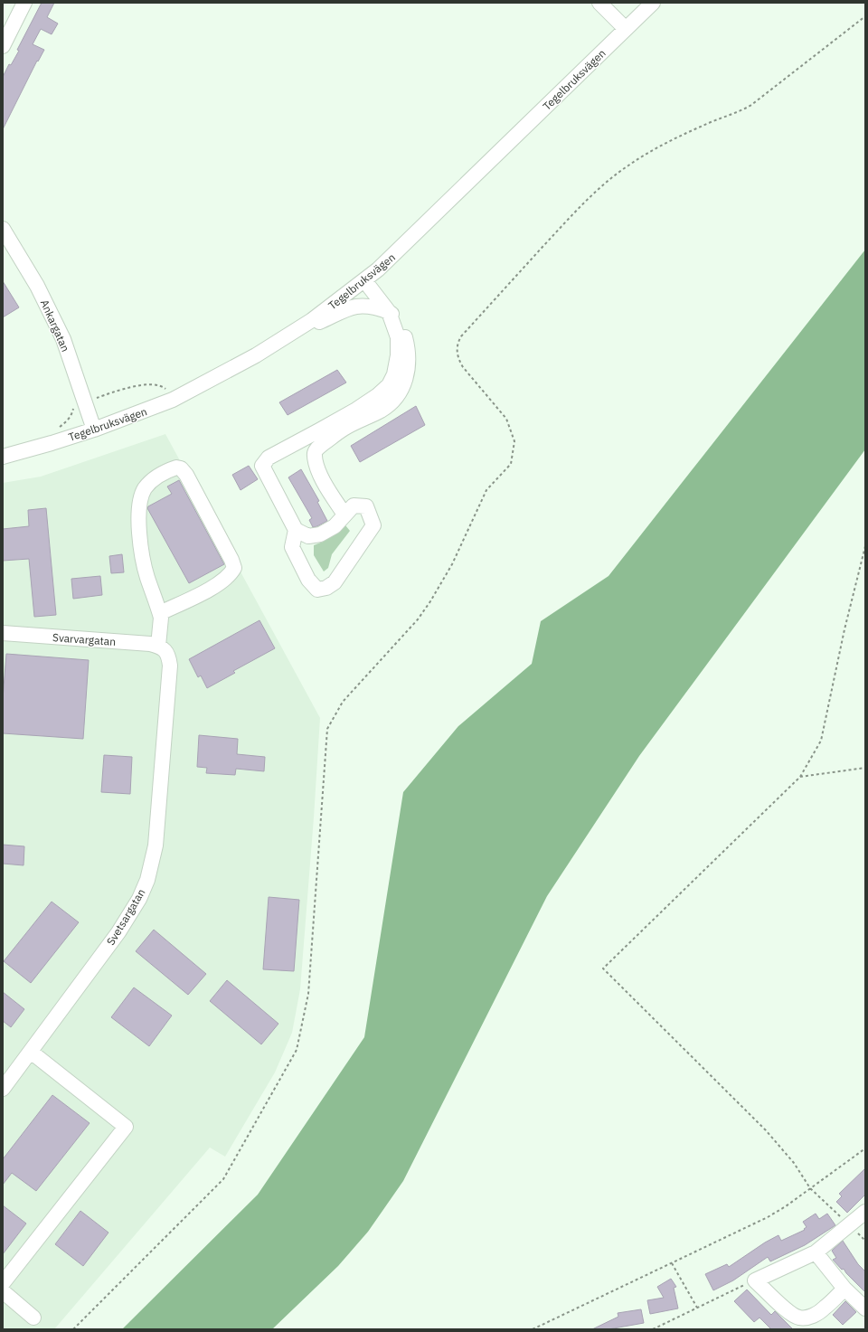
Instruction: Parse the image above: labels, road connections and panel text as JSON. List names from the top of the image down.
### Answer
{
  "streets": {
    "street": [
      "Tegelbruksvägen",
      "Ankargatan",
      "Svarvargatan",
      "Svetsargatan"
    ]
  },
  "crossings": [
    ["Tegelbruksvägen", "Ankargatan"],
    ["Svarvargatan", "Svetsargatan"]
  ]
}
